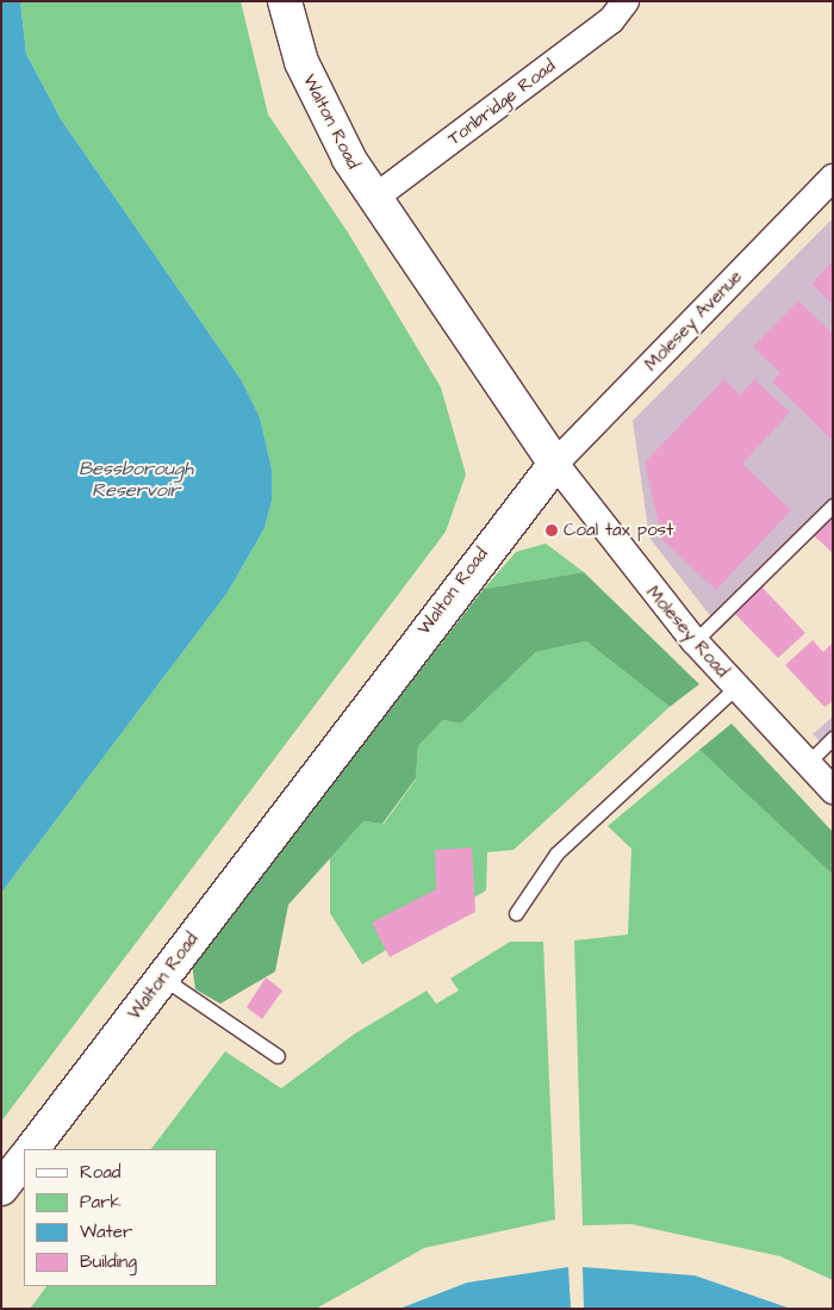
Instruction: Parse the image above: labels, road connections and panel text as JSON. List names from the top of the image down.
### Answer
{
  "streets": {
    "main road": ["Walton Road"],
    "street": ["Tonbridge Road", "Molesey Avenue", "Molesey Road"]
  },
  "crossings": [
    ["Tonbridge Road", "Walton Road"],
    ["Walton Road", "Molesey Avenue"],
    ["Walton Road", "Molesey Road"],
    ["Molesey Avenue", "Molesey Road"]
  ],
  "water": ["Bessborough Reservoir"],
  "places": ["Coal tax post"],
  "legend": [
    "Road",
    "Park",
    "Water",
    "Building"
  ]
}
